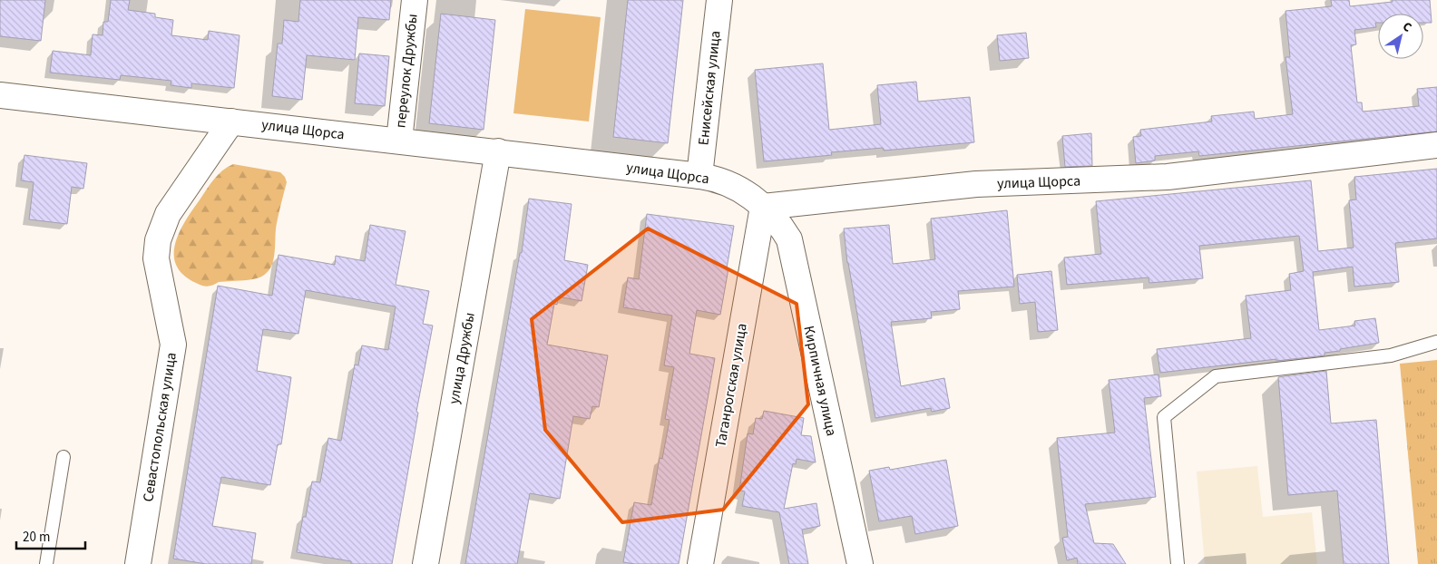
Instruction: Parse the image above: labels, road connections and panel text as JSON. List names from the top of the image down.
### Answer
{
  "streets": {
    "street": [
      "переулок Дружбы",
      "Енисейская улица",
      "улица Щорса",
      "улица Дружбы",
      "Кирпичная улица",
      "Таганрогская улица",
      "Севастопольская улица"
    ]
  },
  "crossings": [
    ["переулок Дружбы", "улица Щорса"],
    ["Енисейская улица", "улица Щорса"],
    ["улица Щорса", "улица Дружбы"],
    ["улица Щорса", "Кирпичная улица"],
    ["улица Щорса", "Таганрогская улица"],
    ["улица Щорса", "Севастопольская улица"],
    ["Кирпичная улица", "Таганрогская улица"]
  ],
  "scale_bar": "20 m",
  "north": "top right"
}
